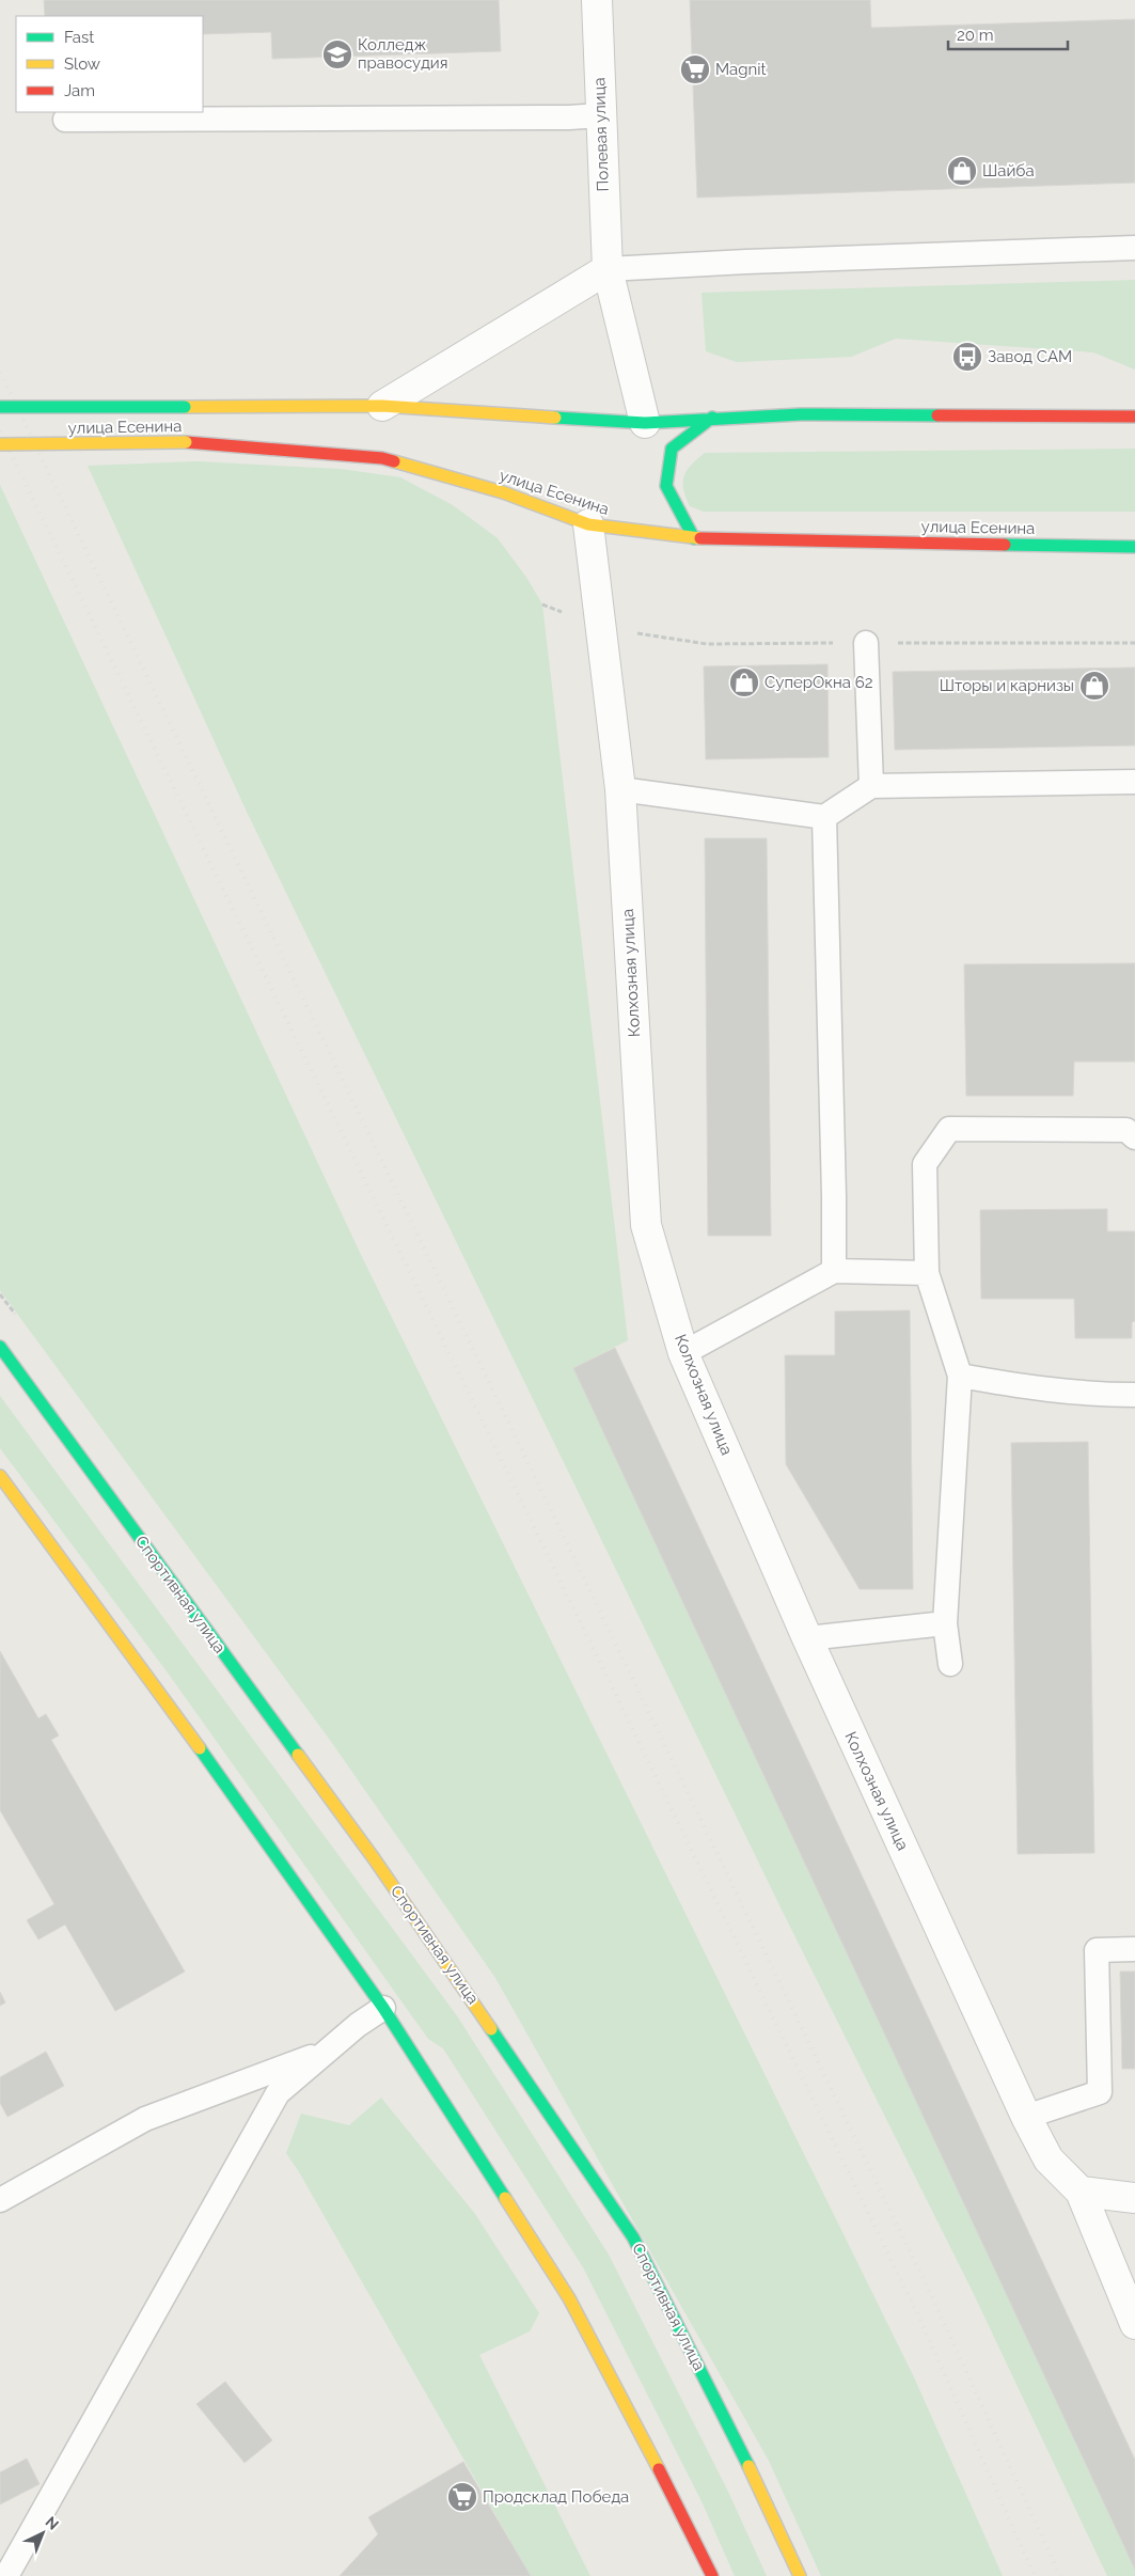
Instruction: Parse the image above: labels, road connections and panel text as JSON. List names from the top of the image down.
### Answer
{
  "streets": {
    "main road": ["улица Есенина", "Спортивная улица"],
    "street": ["Полевая улица", "Колхозная улица"]
  },
  "crossings": [
    ["Полевая улица", "улица Есенина"],
    ["улица Есенина", "Колхозная улица"]
  ],
  "places": {
    "school or university": ["Колледж правосудия"],
    "supermarket": ["Magnit", "Продсклад Победа"],
    "shop": ["Шайба", "СуперОкна 62", "Шторы и карнизы"],
    "bus stop": ["Завод САМ"]
  },
  "legend": ["Fast", "Slow", "Jam"],
  "scale_bar": "20 m",
  "north": "top right"
}
